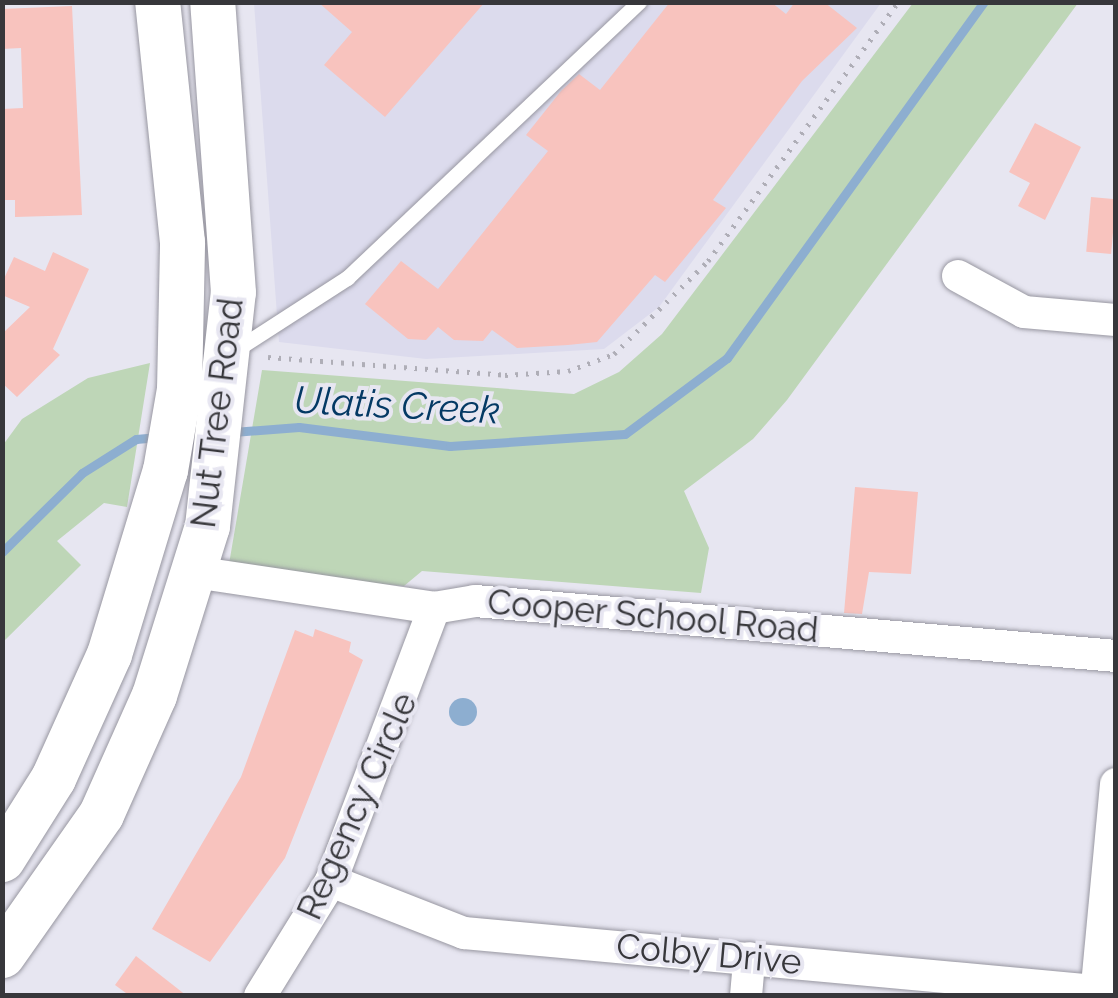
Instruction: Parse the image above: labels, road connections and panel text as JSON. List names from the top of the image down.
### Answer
{
  "streets": {
    "main road": ["Nut Tree Road"],
    "street": ["Cooper School Road", "Regency Circle", "Colby Drive"]
  },
  "crossings": [
    ["Nut Tree Road", "Cooper School Road"],
    ["Cooper School Road", "Regency Circle"],
    ["Regency Circle", "Colby Drive"]
  ],
  "water": ["Ulatis Creek"]
}
